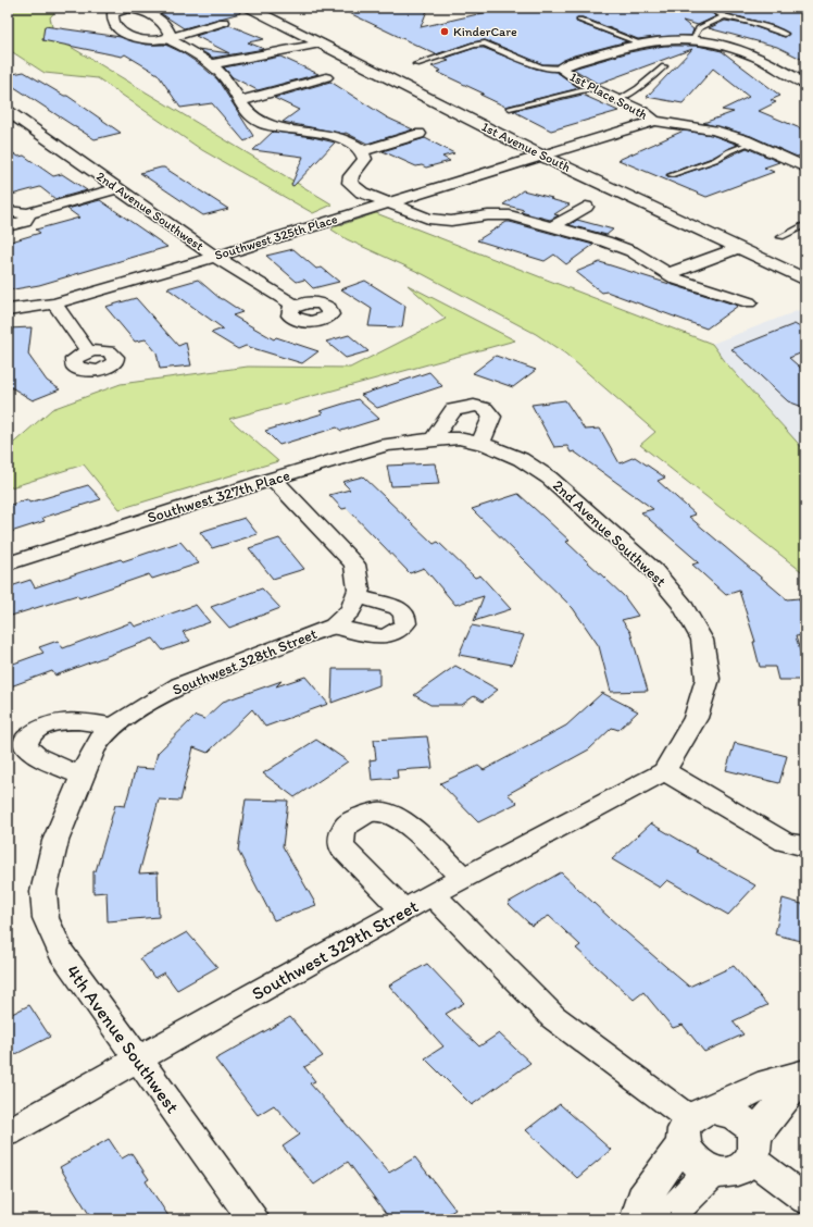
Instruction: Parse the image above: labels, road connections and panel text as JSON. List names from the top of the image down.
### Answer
{
  "streets": {
    "main road": ["1st Avenue South"],
    "street": [
      "1st Place South",
      "2nd Avenue Southwest",
      "Southwest 325th Place",
      "Southwest 327th Place",
      "Southwest 328th Street",
      "Southwest 329th Street",
      "4th Avenue Southwest"
    ]
  },
  "crossings": [
    ["1st Place South", "Southwest 325th Place"],
    ["1st Avenue South", "Southwest 325th Place"],
    ["2nd Avenue Southwest", "Southwest 325th Place"],
    ["2nd Avenue Southwest", "Southwest 327th Place"],
    ["2nd Avenue Southwest", "Southwest 329th Street"],
    ["Southwest 328th Street", "4th Avenue Southwest"],
    ["Southwest 329th Street", "4th Avenue Southwest"]
  ],
  "places": ["KinderCare"]
}
